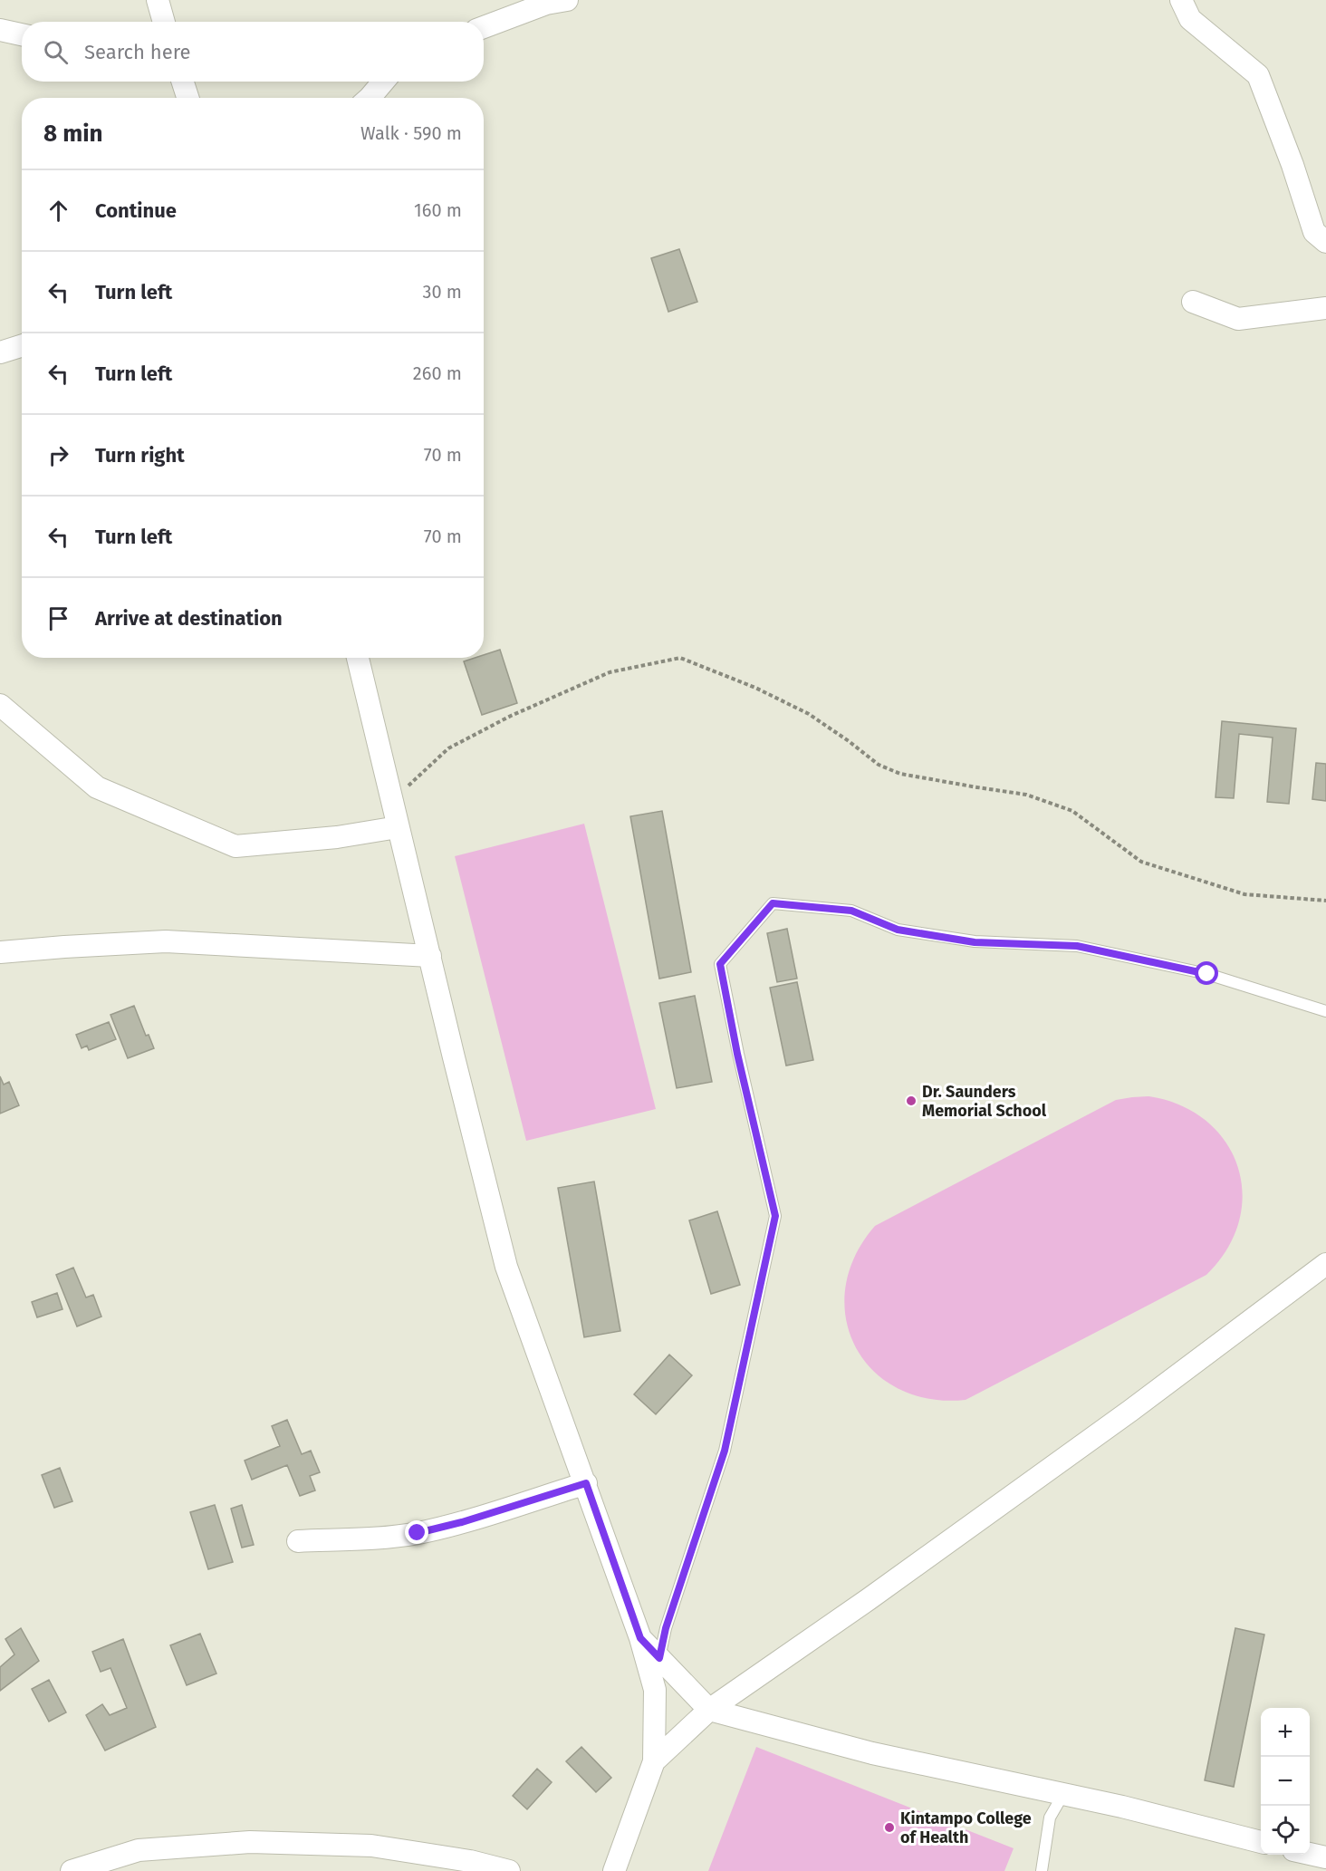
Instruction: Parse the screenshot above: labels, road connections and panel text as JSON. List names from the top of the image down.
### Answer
{
  "places": ["Dr. Saunders Memorial School", "Kintampo College of Health"],
  "page": {
    "search": "Search here",
    "heading": ["8 min", "Walk · 590 m"],
    "list": [
      ["Continue", "160 m"],
      ["Turn left", "30 m"],
      ["Turn left", "260 m"],
      ["Turn right", "70 m"],
      ["Turn left", "70 m"],
      "Arrive at destination"
    ],
    "map_buttons": ["+", "−"]
  }
}
